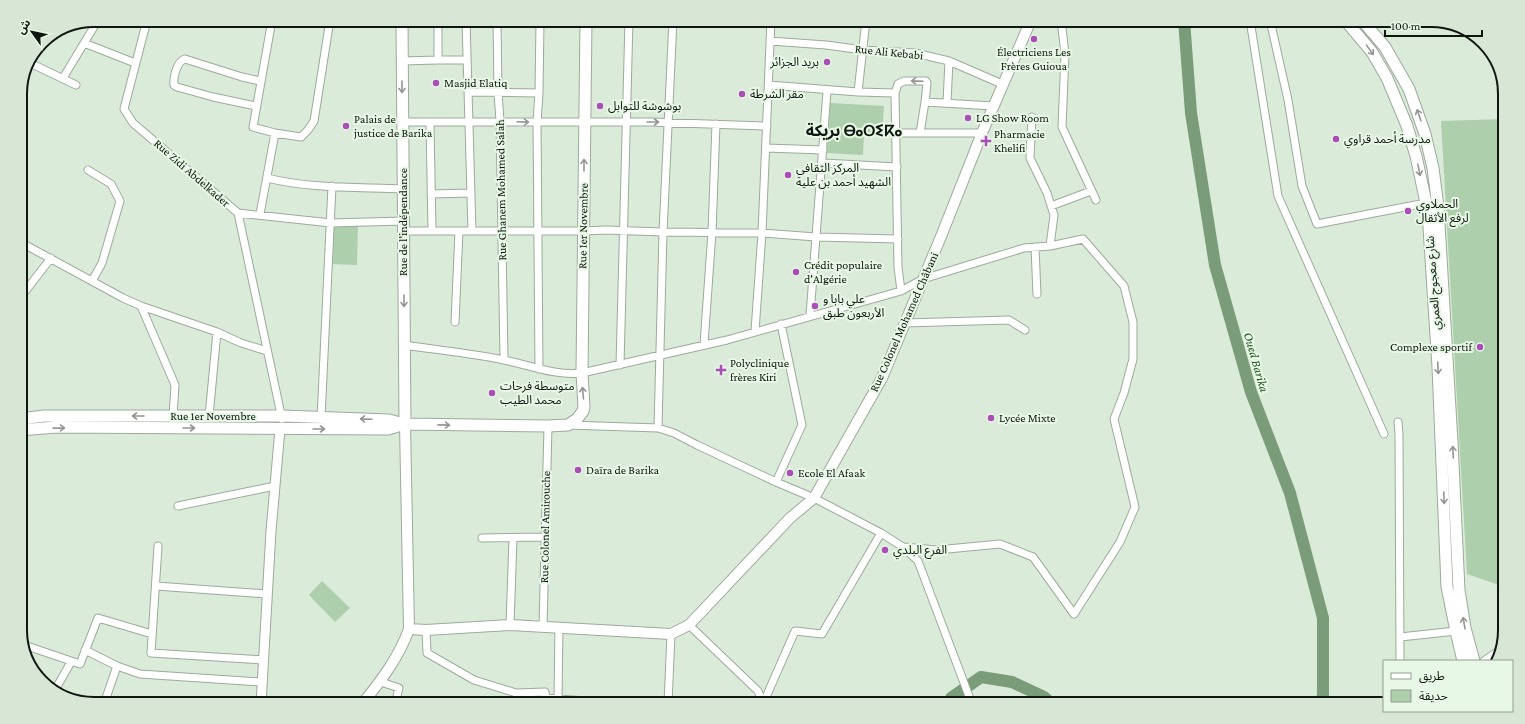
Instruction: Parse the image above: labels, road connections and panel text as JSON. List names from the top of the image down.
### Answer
{
  "streets": {
    "main road": [
      "Rue de l'indépendance",
      "Rue 1er Novembre",
      "شارع معجوج العمري",
      "Rue Colonel Mohamed Châbani"
    ],
    "street": [
      "Rue Ali Kebabi",
      "Rue Zidi Abdelkader",
      "Rue Ghanem Mohamed Salah",
      "Rue Colonel Amirouche"
    ]
  },
  "crossings": [
    ["Rue Ali Kebabi", "Rue Colonel Mohamed Châbani"],
    ["Rue Zidi Abdelkader", "Rue 1er Novembre"],
    ["Rue de l'indépendance", "Rue 1er Novembre"]
  ],
  "one_way": ["Rue de l'indépendance"],
  "districts": ["بريكة ⴱⴰⵔⵉⴽⴰ"],
  "water": ["Oued Barika"],
  "places": {
    "other": [
      "Électriciens Les Frères Guioua",
      "بريد الجزائر",
      "Masjid Elatiq",
      "مقر الشرطة",
      "بوشوشة للتوابل",
      "LG Show Room",
      "Palais de justice de Barika",
      "مدرسة أحمد قراوي",
      "المركز الثقافي الشهيد أحمد بن علية",
      "الحملاوي لرفع الأثقال",
      "Crédit populaire d'Algérie",
      "علي بابا و الأربعون طبق",
      "Complexe sportif",
      "متوسطة فرحات محمد الطيب",
      "Lycée Mixte",
      "Daïra de Barika",
      "Ecole El Afaak",
      "الفرع البلدي"
    ],
    "health": ["Pharmacie Khelifi", "Polyclinique frères Kiri"]
  },
  "legend": ["طريق", "حديقة"],
  "scale_bar": "100 m",
  "north": "top left"
}
